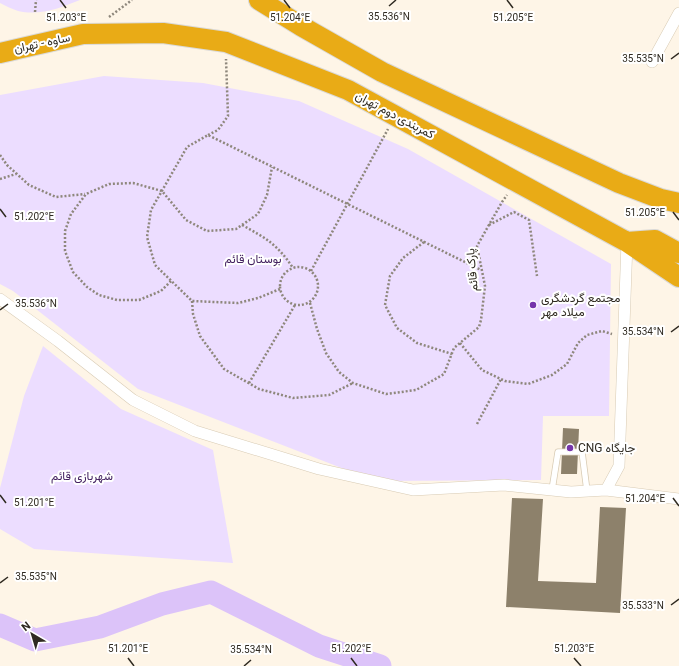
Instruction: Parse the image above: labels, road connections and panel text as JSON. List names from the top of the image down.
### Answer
{
  "streets": {
    "highway": ["ساوه - تهران", "کمربندی دوم تهران"],
    "path": ["پارک قائم"]
  },
  "crossings": [
    ["ساوه - تهران", "کمربندی دوم تهران"],
    ["کمربندی دوم تهران", "پارک قائم"]
  ],
  "parks": ["بوستان قائم", "شهربازی قائم"],
  "places": ["مجتمع گردشگری میلاد مهر", "CNG جایگاه"],
  "north": "top left",
  "coordinates": [
    "35.536°N",
    "51.203°E",
    "51.204°E",
    "51.205°E",
    "35.535°N",
    "51.202°E",
    "35.534°N",
    "51.201°E",
    "35.533°N"
  ]
}
